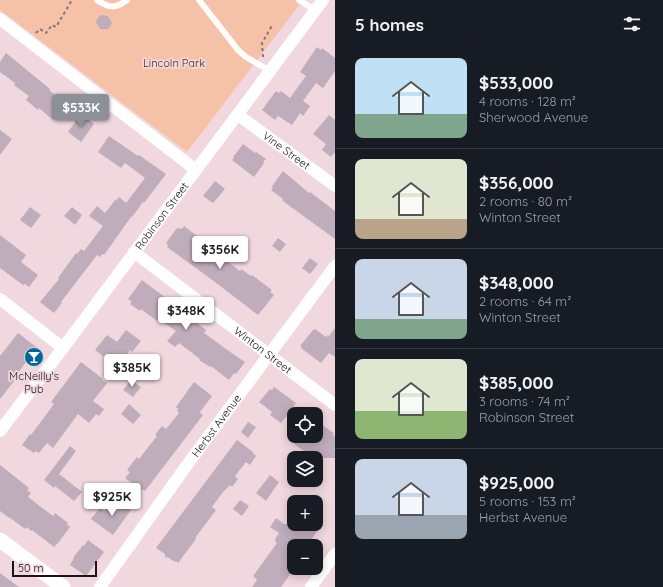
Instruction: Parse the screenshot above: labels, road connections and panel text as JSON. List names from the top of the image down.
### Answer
{
  "streets": {
    "street": [
      "Vine Street",
      "Robinson Street",
      "Winton Street",
      "Herbst Avenue"
    ]
  },
  "crossings": [
    ["Vine Street", "Robinson Street"],
    ["Robinson Street", "Winton Street"],
    ["Winton Street", "Herbst Avenue"]
  ],
  "parks": ["Lincoln Park"],
  "places": {
    "bar": ["McNeilly's Pub"]
  },
  "scale_bar": "50 m",
  "page": {
    "heading": "5 homes",
    "list": [
      {
        "name": "$533,000",
        "note": "4 rooms · 128 m² · Sherwood Avenue"
      },
      {
        "name": "$356,000",
        "note": "2 rooms · 80 m² · Winton Street"
      },
      {
        "name": "$348,000",
        "note": "2 rooms · 64 m² · Winton Street"
      },
      {
        "name": "$385,000",
        "note": "3 rooms · 74 m² · Robinson Street"
      },
      {
        "name": "$925,000",
        "note": "5 rooms · 153 m² · Herbst Avenue"
      }
    ],
    "price": [
      "$533K",
      "$356K",
      "$348K",
      "$385K",
      "$925K"
    ],
    "map_buttons": ["+", "−"],
    "scale": "50 m"
  }
}
